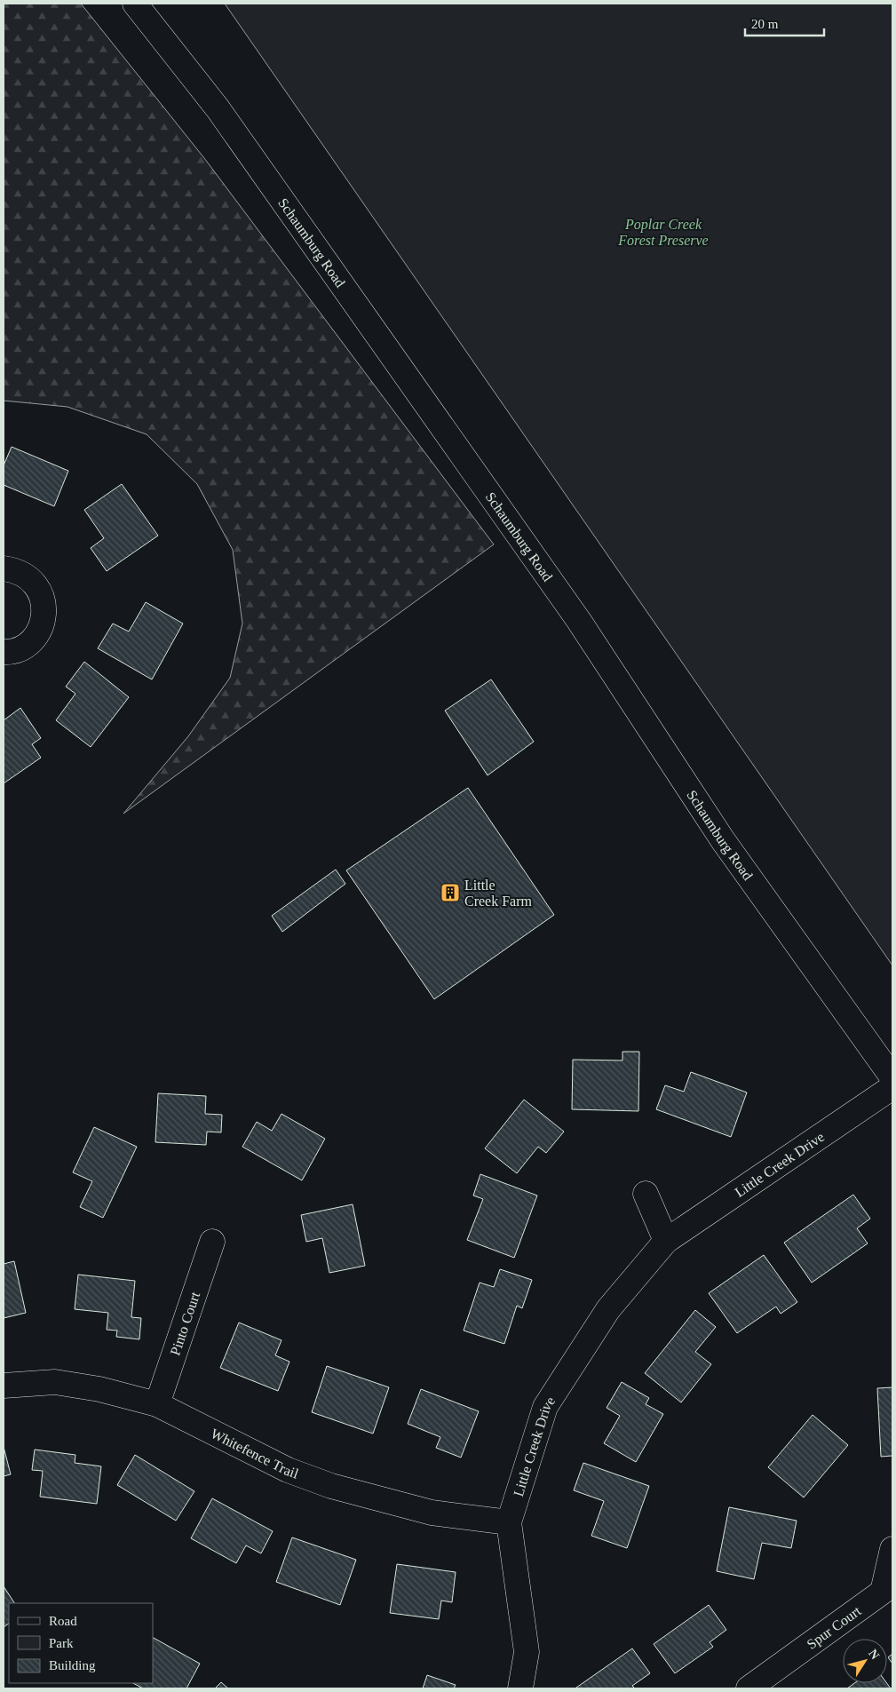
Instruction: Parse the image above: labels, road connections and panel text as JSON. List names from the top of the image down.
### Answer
{
  "streets": {
    "street": [
      "Schaumburg Road",
      "Little Creek Drive",
      "Pinto Court",
      "Whitefence Trail",
      "Spur Court"
    ]
  },
  "crossings": [
    ["Little Creek Drive", "Whitefence Trail"],
    ["Pinto Court", "Whitefence Trail"]
  ],
  "parks": ["Poplar Creek Forest Preserve"],
  "places": {
    "building": ["Little Creek Farm"]
  },
  "legend": ["Road", "Park", "Building"],
  "scale_bar": "20 m",
  "north": "top right"
}
